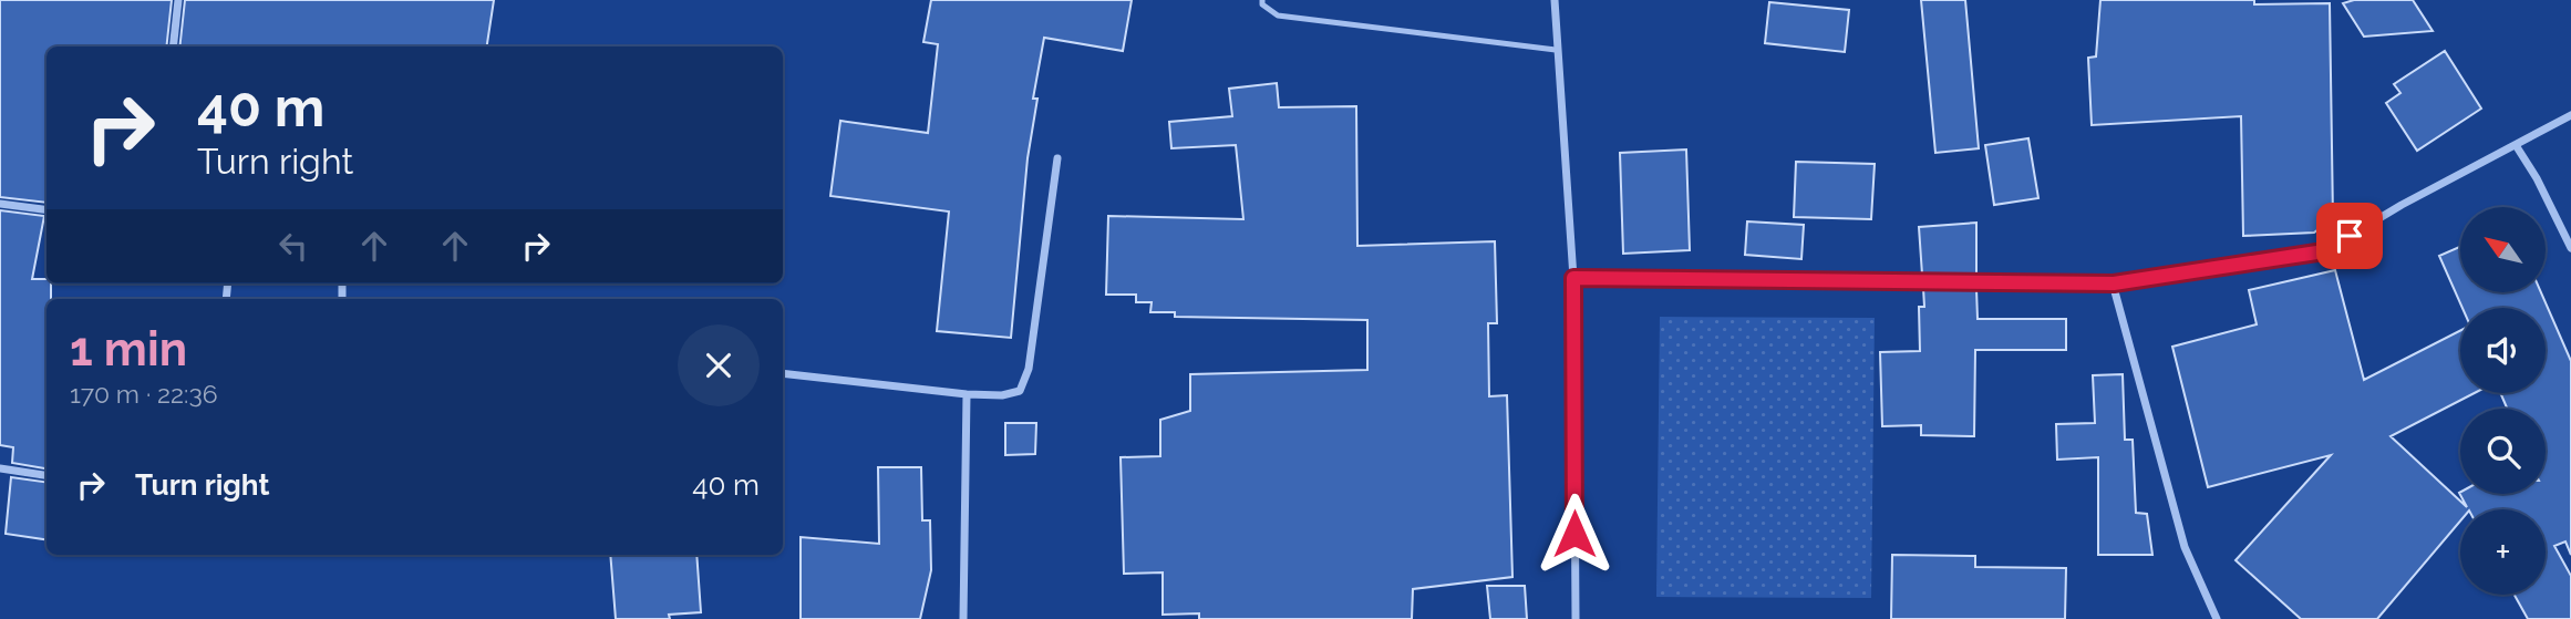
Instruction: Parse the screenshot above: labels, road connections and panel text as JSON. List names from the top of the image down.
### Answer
{
  "north": "top left",
  "page": {
    "turn": ["40 m", "Turn right"],
    "map_buttons": "+",
    "heading": ["1 min", "170 m · 22:36"],
    "list": [
      {
        "name": "Turn right",
        "value": "40 m"
      }
    ]
  }
}
